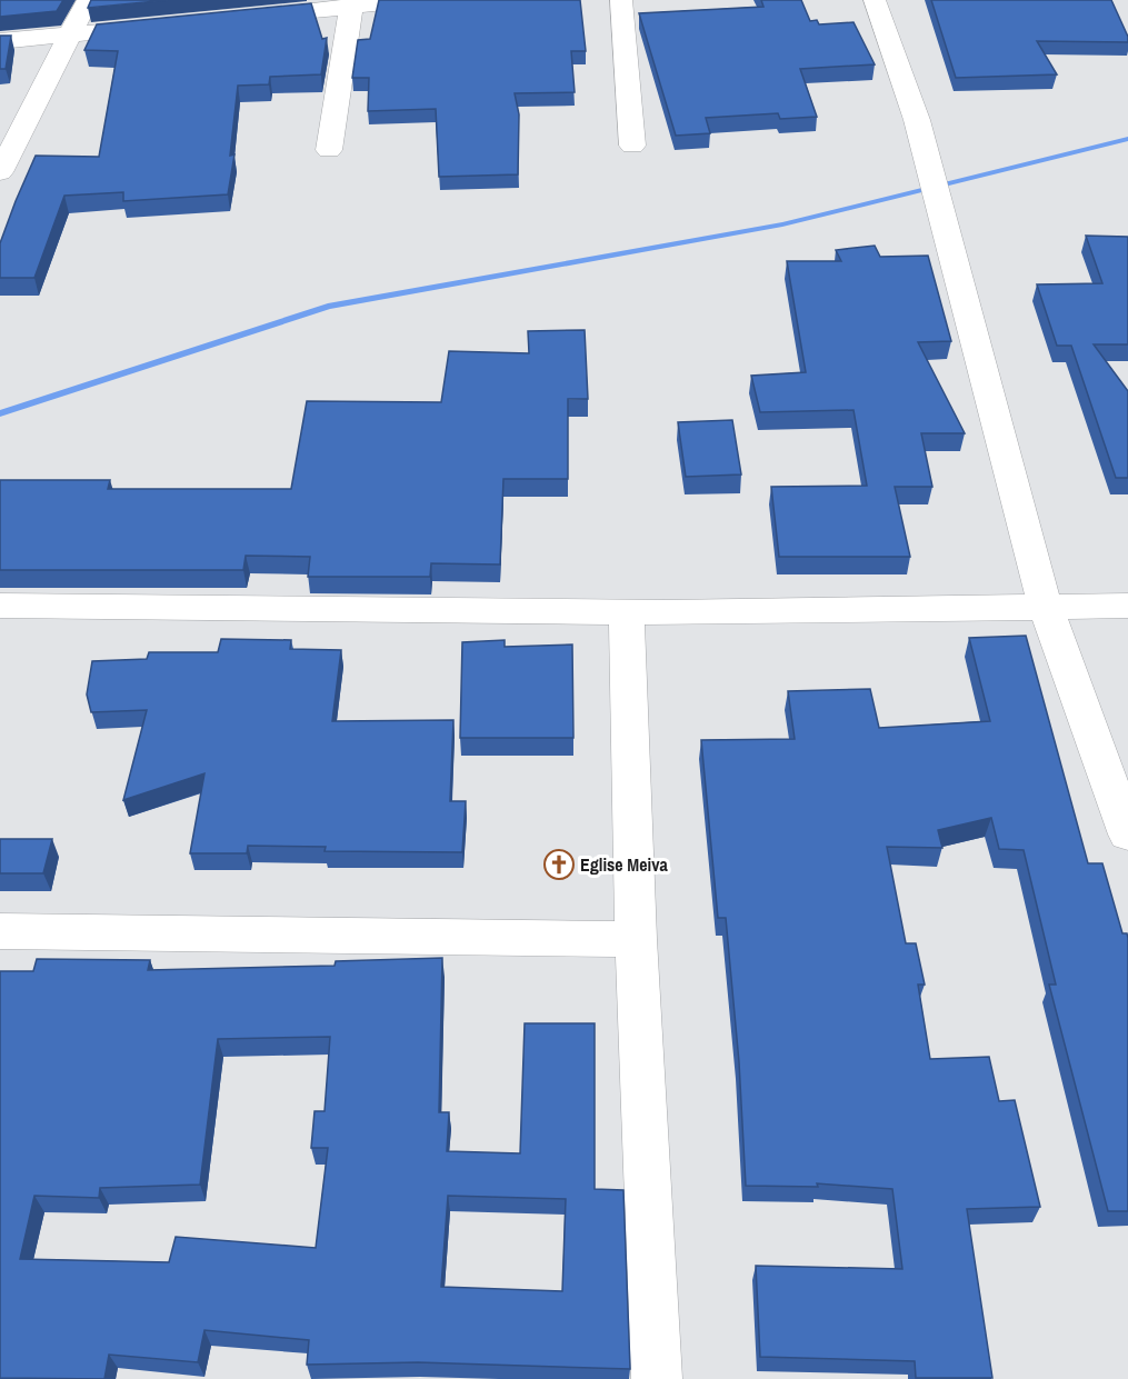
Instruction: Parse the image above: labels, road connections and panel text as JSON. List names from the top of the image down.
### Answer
{
  "places": {
    "church": ["Eglise Meiva"]
  }
}
